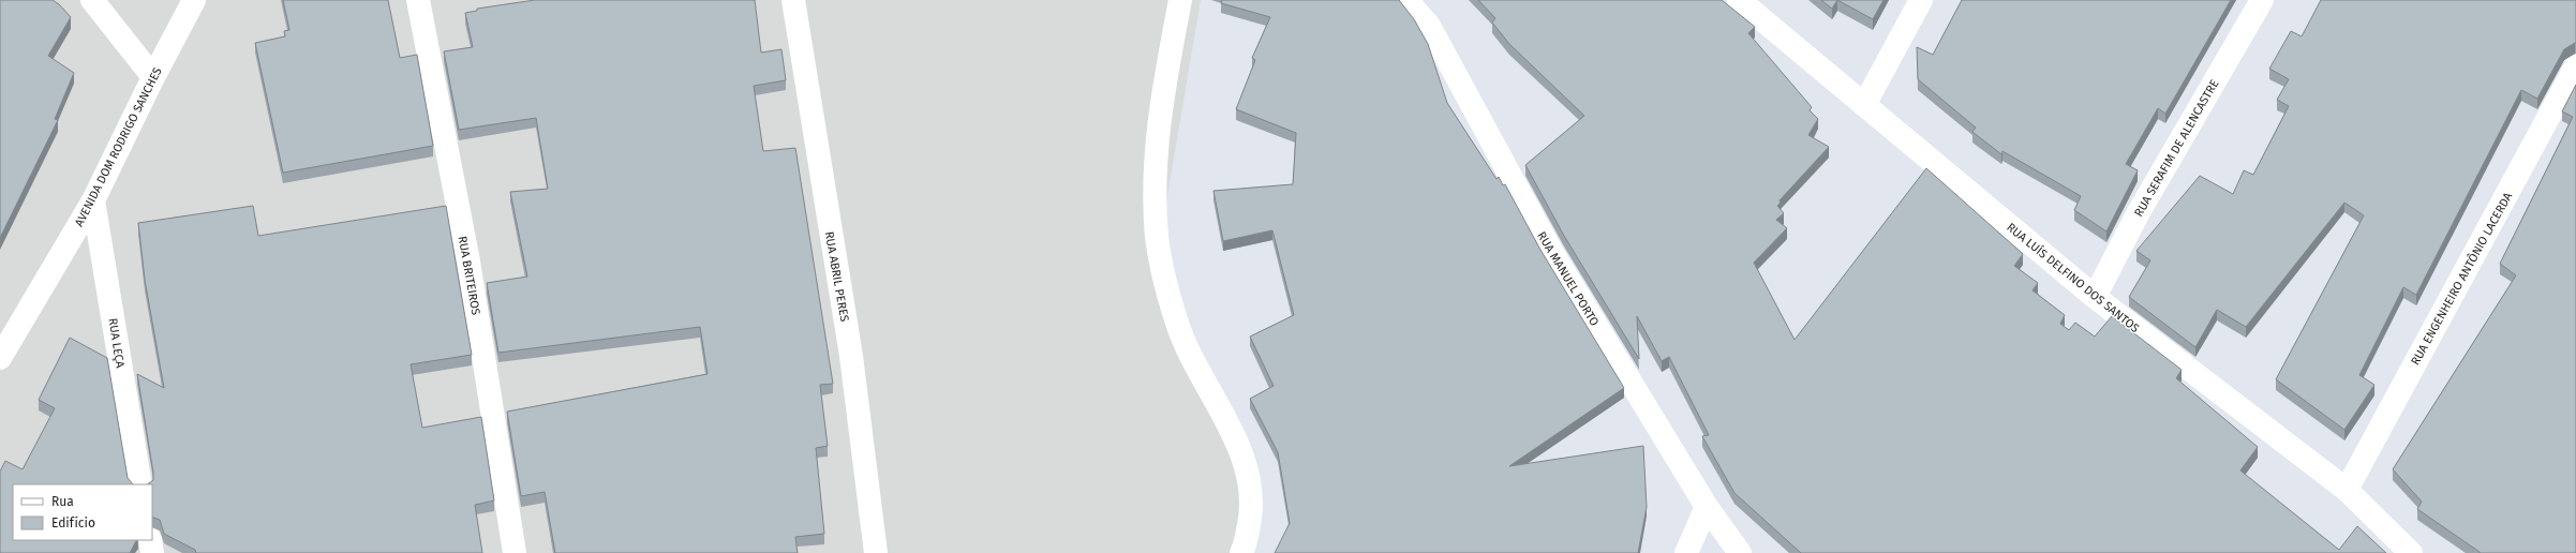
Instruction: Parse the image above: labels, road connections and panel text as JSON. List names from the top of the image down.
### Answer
{
  "streets": {
    "street": [
      "AVENIDA DOM RODRIGO SANCHES",
      "RUA SERAFIM DE ALENCASTRE",
      "RUA BRITEIROS",
      "RUA ABRIL PERES",
      "RUA LUÍS DELFINO DOS SANTOS",
      "RUA MANUEL PORTO",
      "RUA ENGENHEIRO ANTÔNIO LACERDA",
      "RUA LEÇA"
    ]
  },
  "crossings": [
    ["AVENIDA DOM RODRIGO SANCHES", "RUA LEÇA"],
    ["RUA SERAFIM DE ALENCASTRE", "RUA LUÍS DELFINO DOS SANTOS"],
    ["RUA LUÍS DELFINO DOS SANTOS", "RUA ENGENHEIRO ANTÔNIO LACERDA"]
  ],
  "legend": ["Rua", "Edifício"]
}
